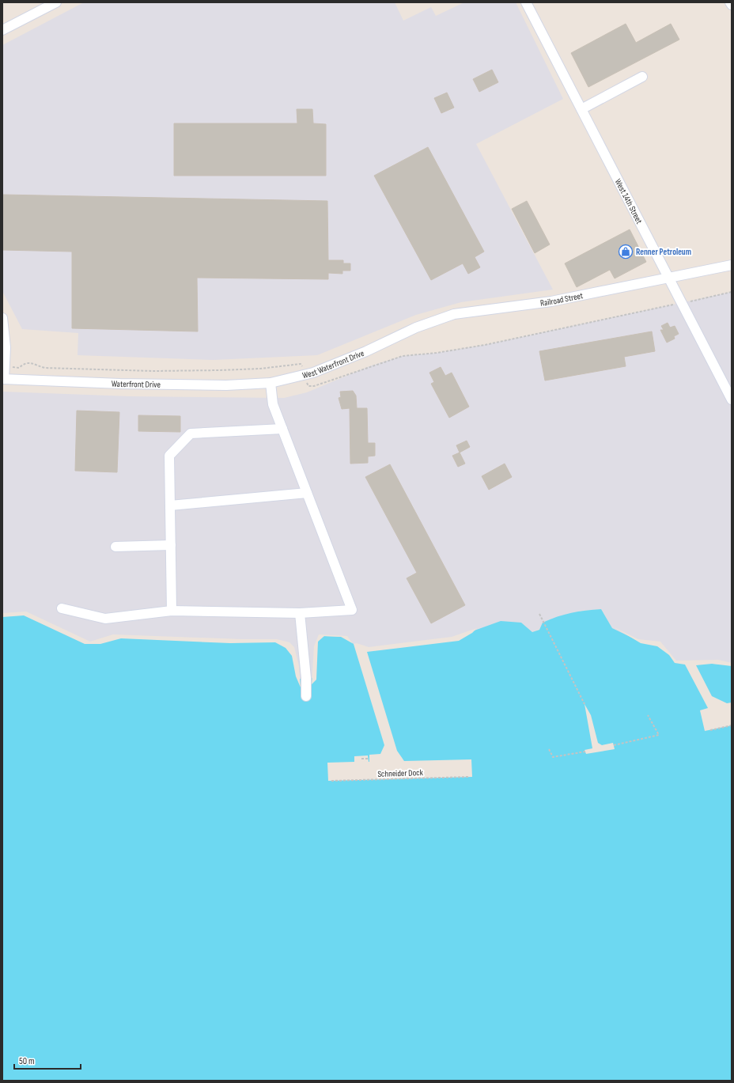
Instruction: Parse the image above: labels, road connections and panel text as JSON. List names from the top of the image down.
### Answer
{
  "streets": {
    "street": [
      "West 14th Street",
      "Railroad Street",
      "West Waterfront Drive",
      "Waterfront Drive"
    ],
    "path": ["Schneider Dock"]
  },
  "crossings": [
    ["West 14th Street", "Railroad Street"],
    ["Railroad Street", "West Waterfront Drive"],
    ["West Waterfront Drive", "Waterfront Drive"]
  ],
  "places": {
    "shop": ["Renner Petroleum"]
  },
  "scale_bar": "50 m"
}
